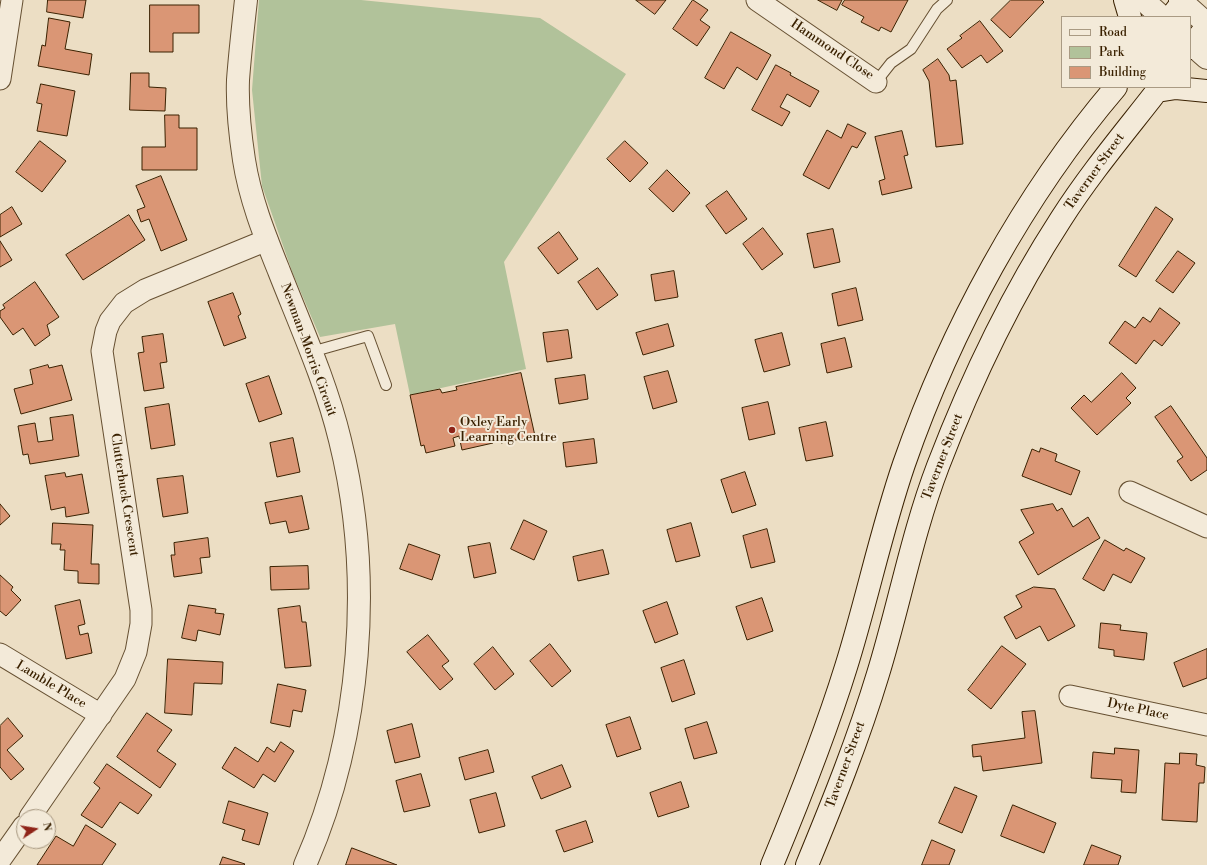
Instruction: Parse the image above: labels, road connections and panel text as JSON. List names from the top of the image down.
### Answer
{
  "streets": {
    "main road": ["Taverner Street", "Newman-Morris Circuit"],
    "street": [
      "Hammond Close",
      "Clutterbuck Crescent",
      "Lamble Place",
      "Dyte Place"
    ]
  },
  "crossings": [
    ["Newman-Morris Circuit", "Clutterbuck Crescent"],
    ["Clutterbuck Crescent", "Lamble Place"]
  ],
  "places": ["Oxley Early Learning Centre"],
  "legend": ["Road", "Park", "Building"],
  "north": "right"
}
